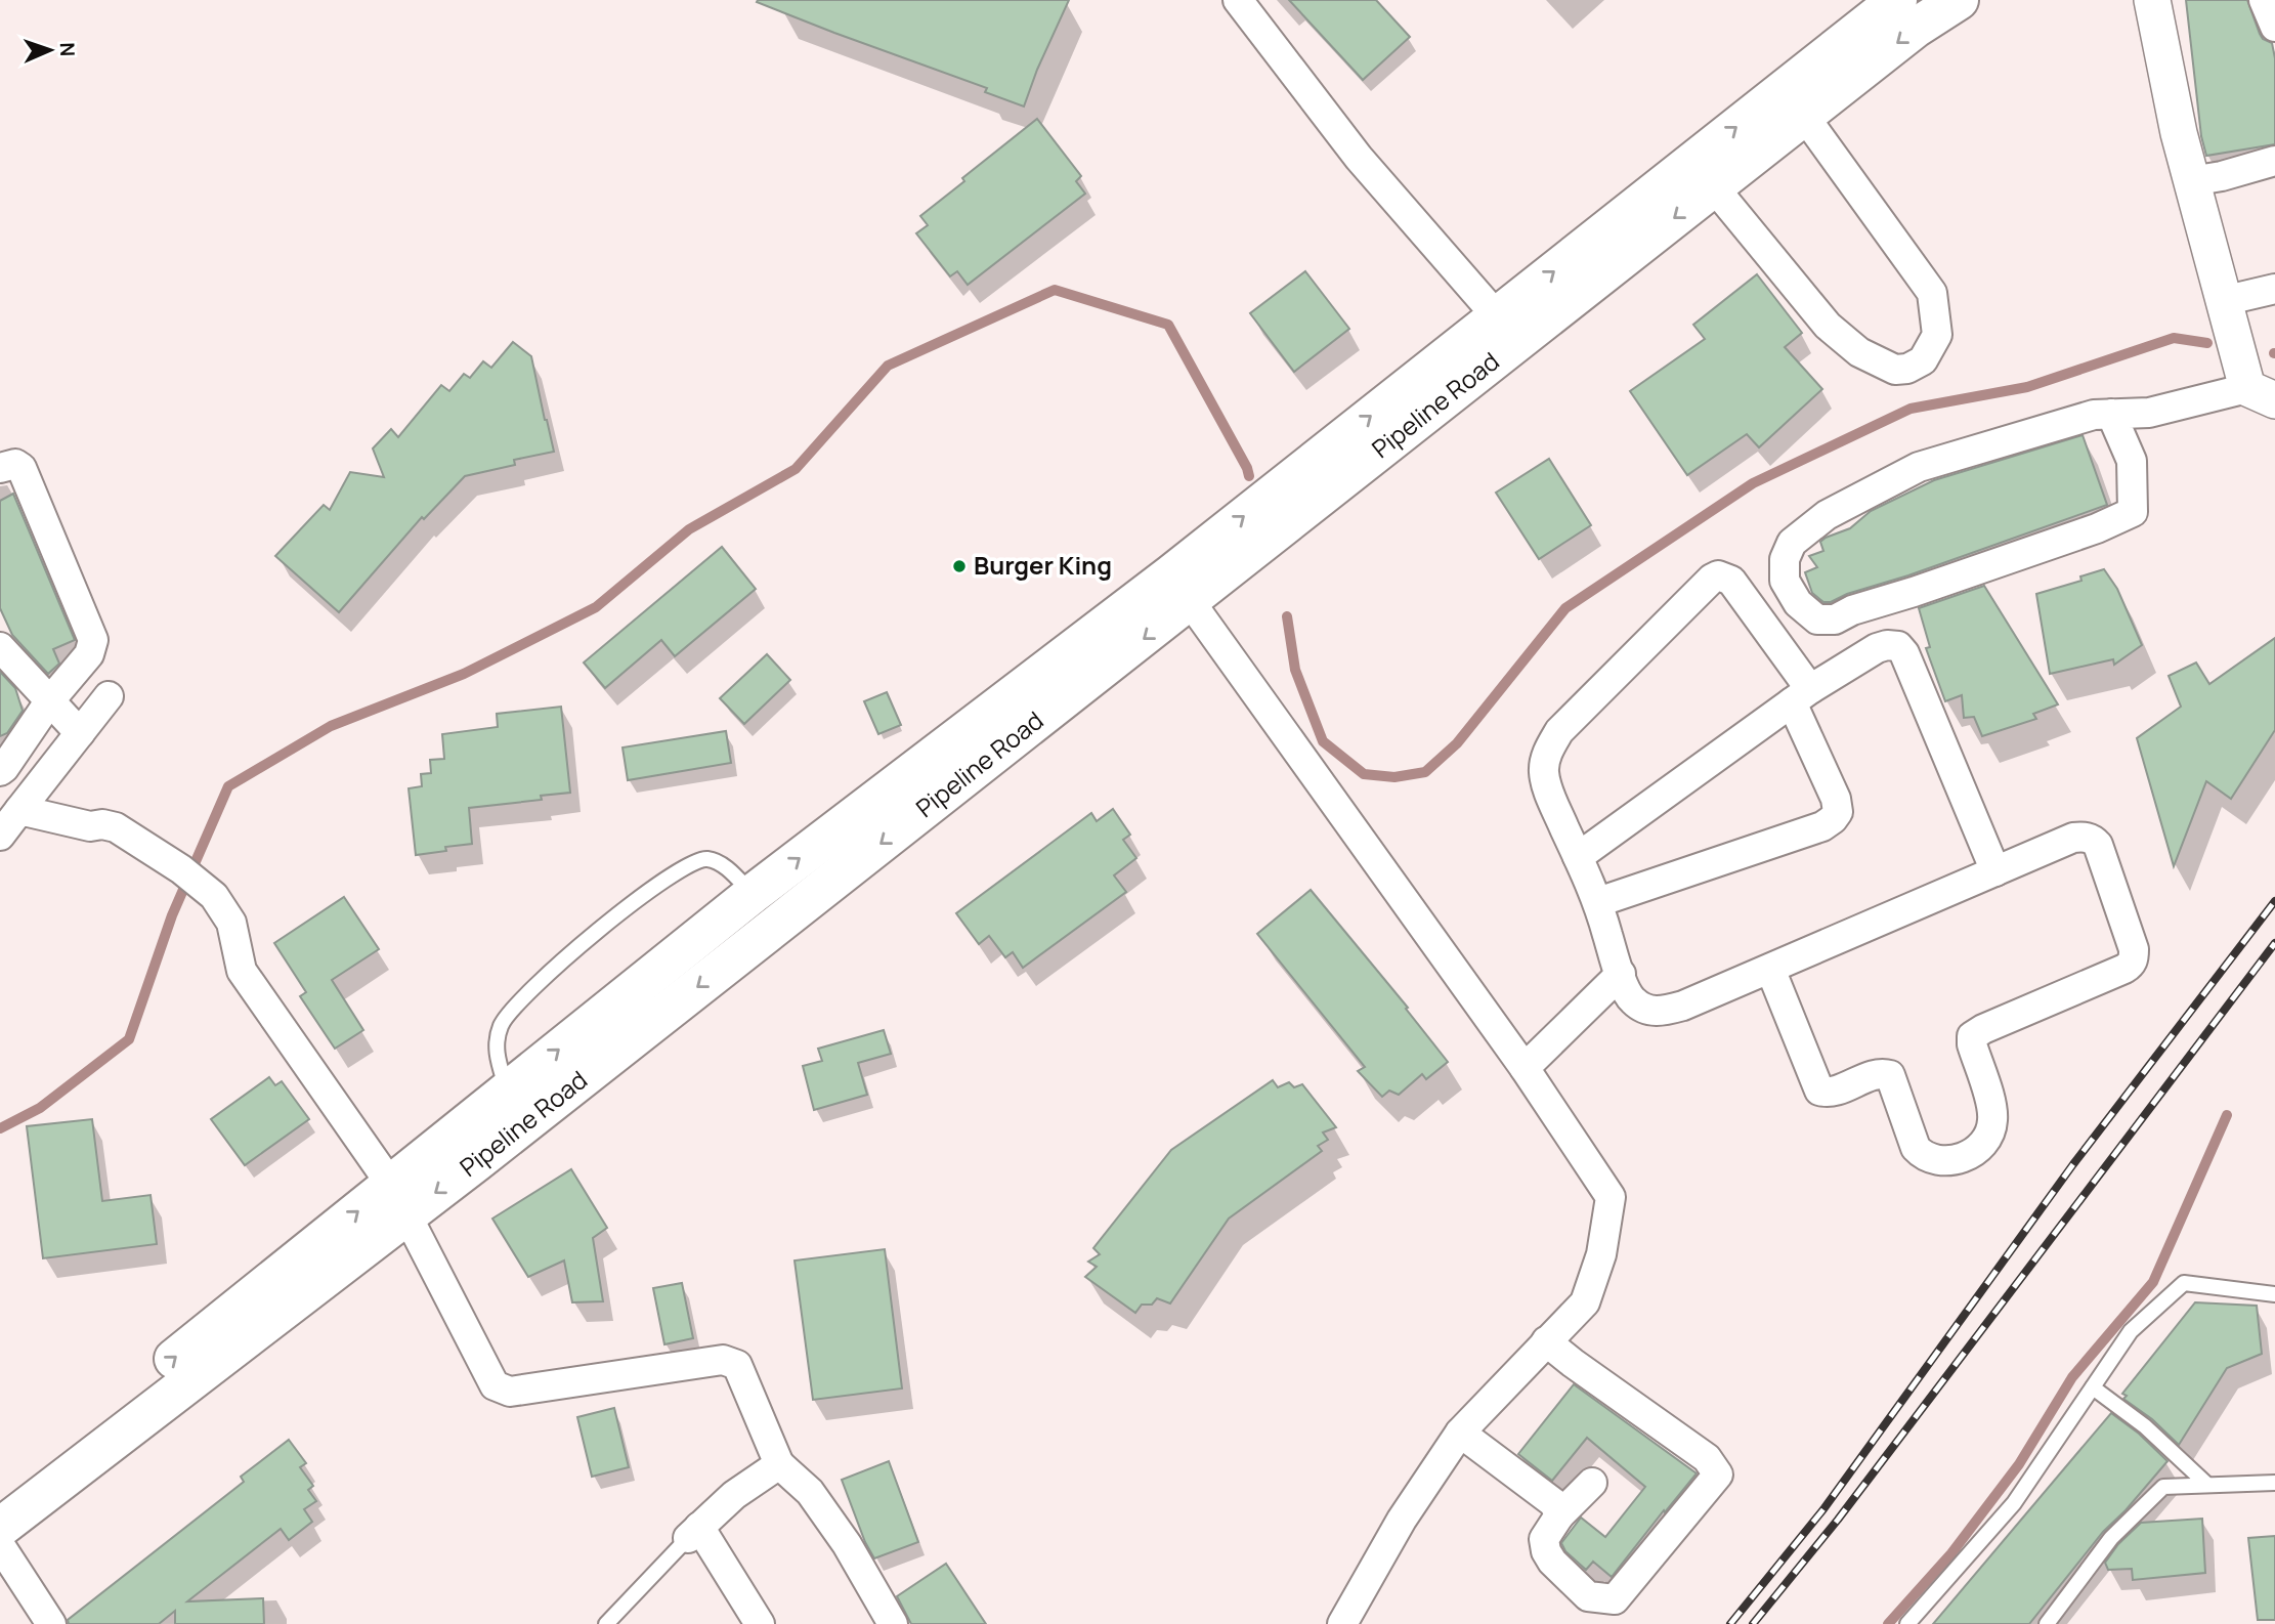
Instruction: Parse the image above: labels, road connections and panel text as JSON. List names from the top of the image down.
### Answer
{
  "streets": {
    "main road": ["Pipeline Road"]
  },
  "places": ["Burger King"],
  "north": "right"
}
